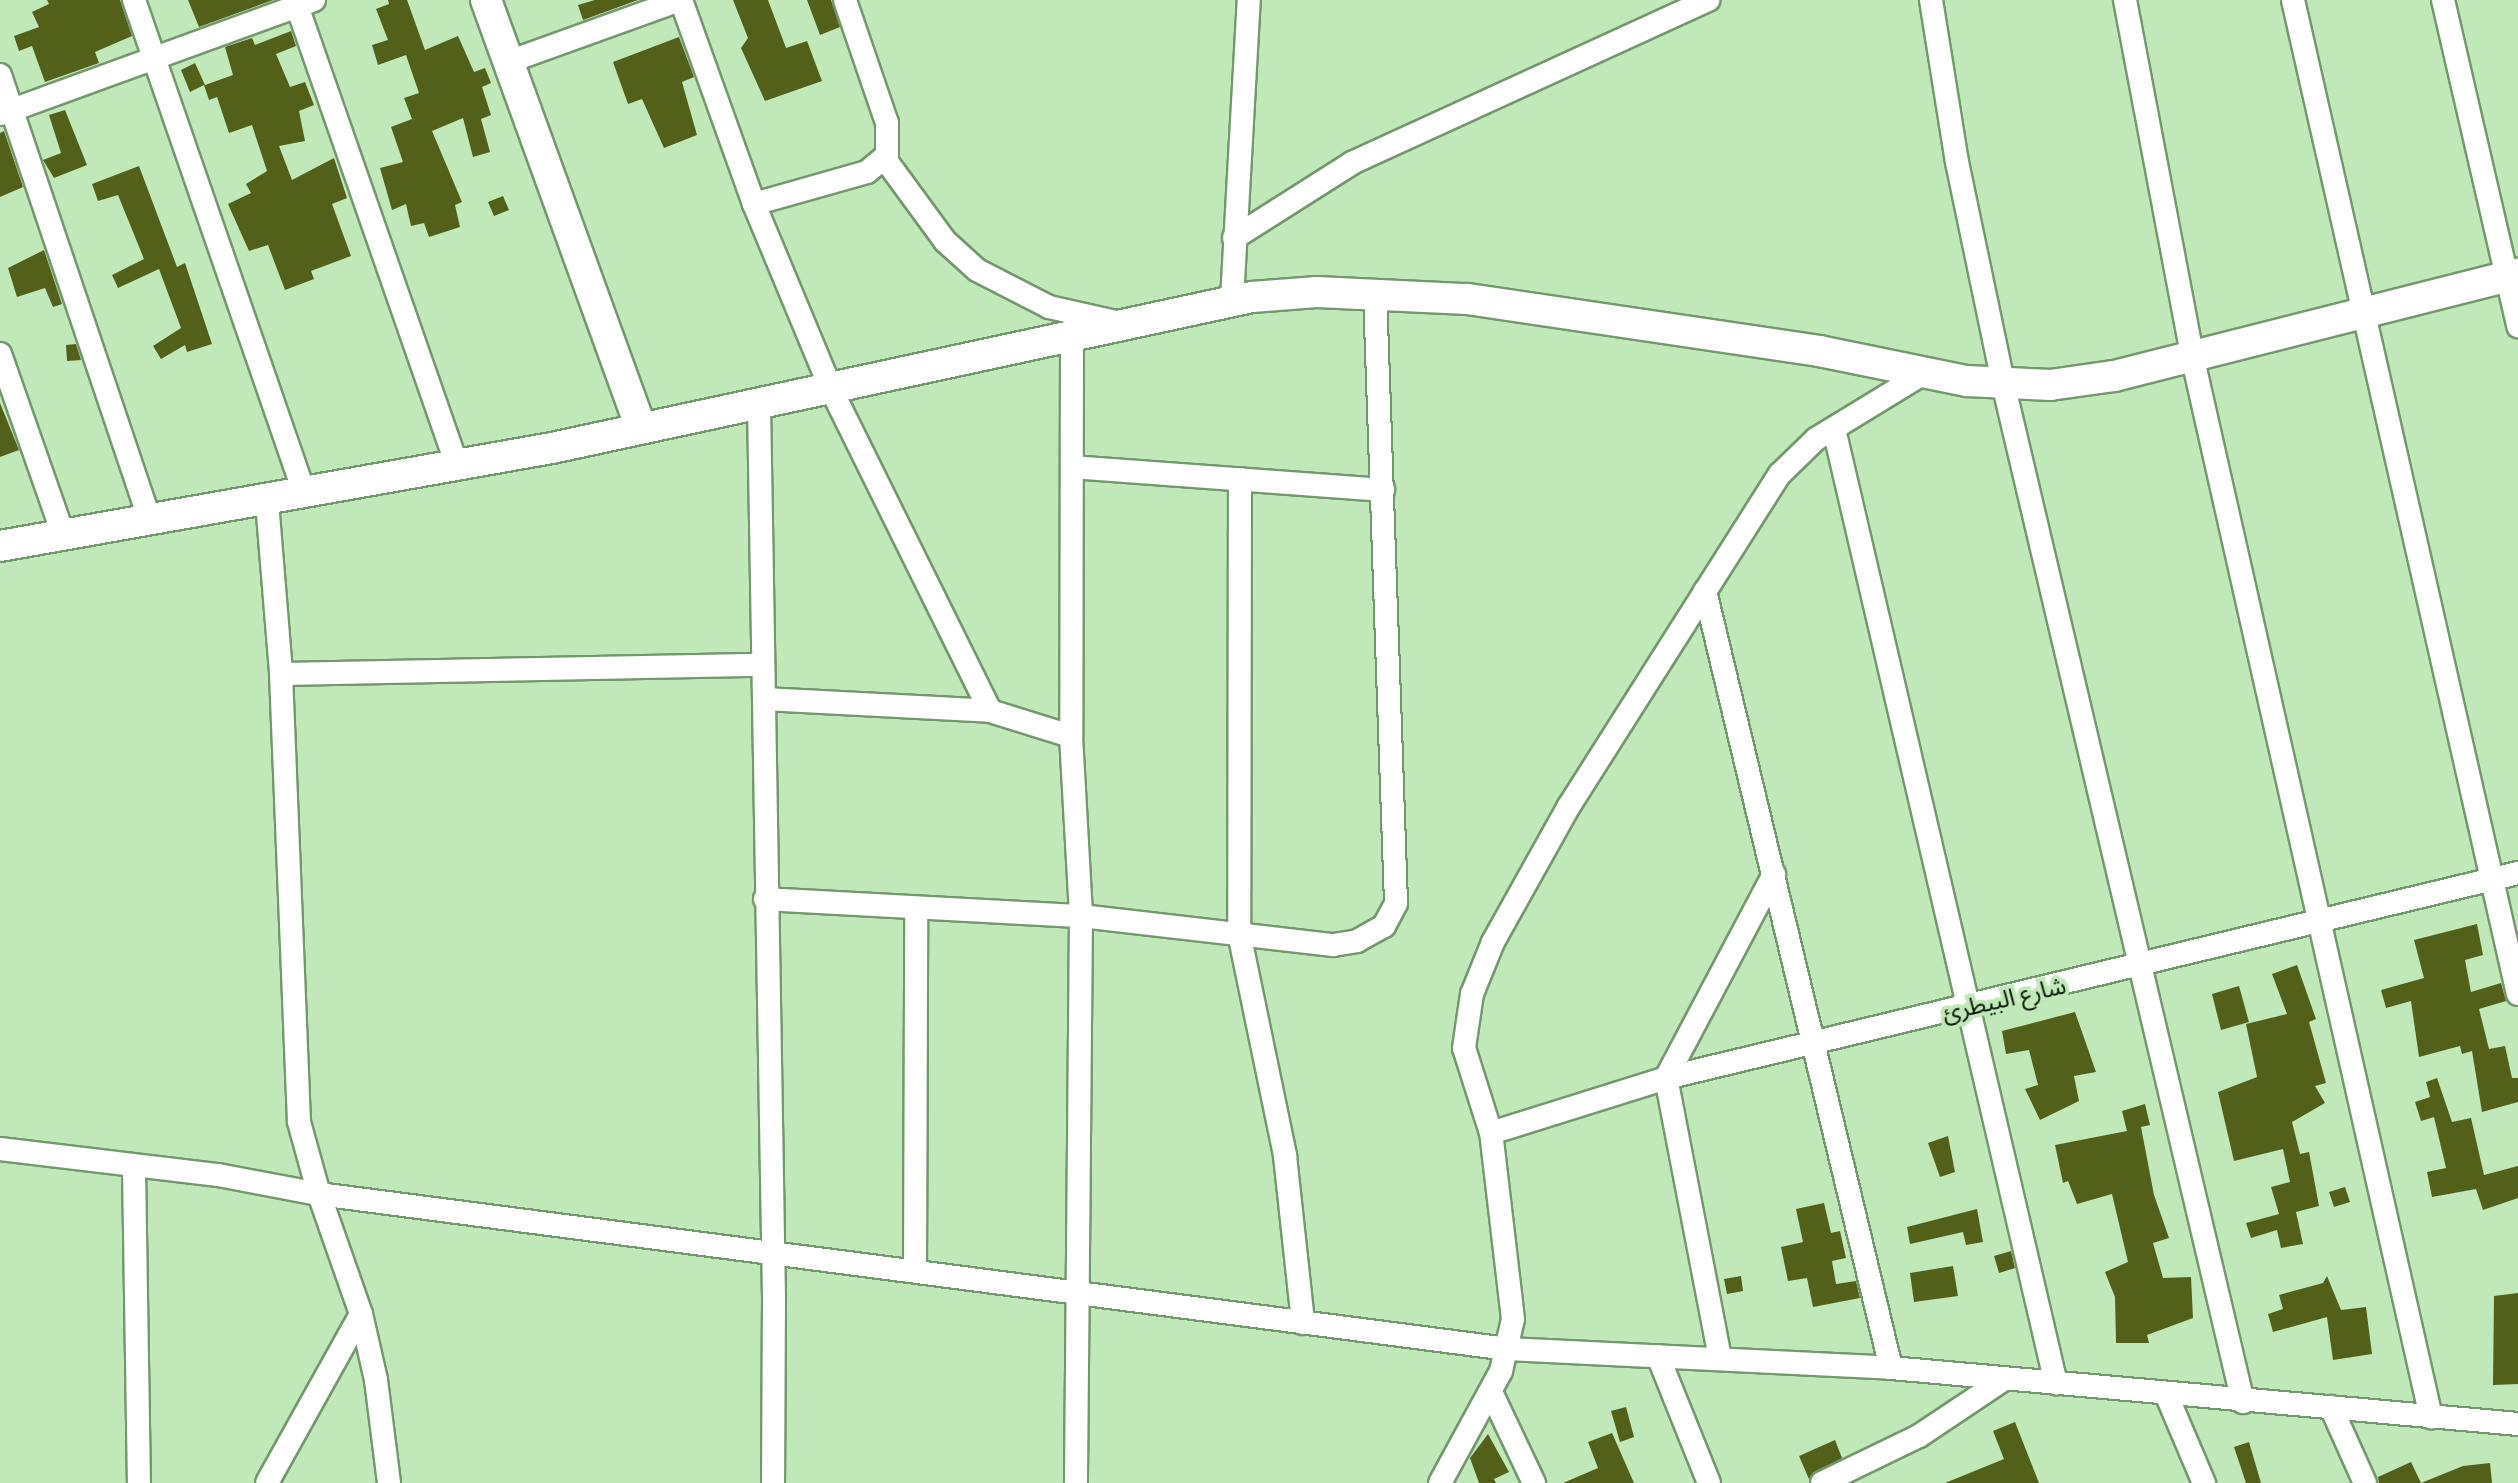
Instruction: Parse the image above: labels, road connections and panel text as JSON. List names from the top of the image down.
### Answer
{
  "streets": {
    "street": ["شارع البيطرئ"]
  }
}
